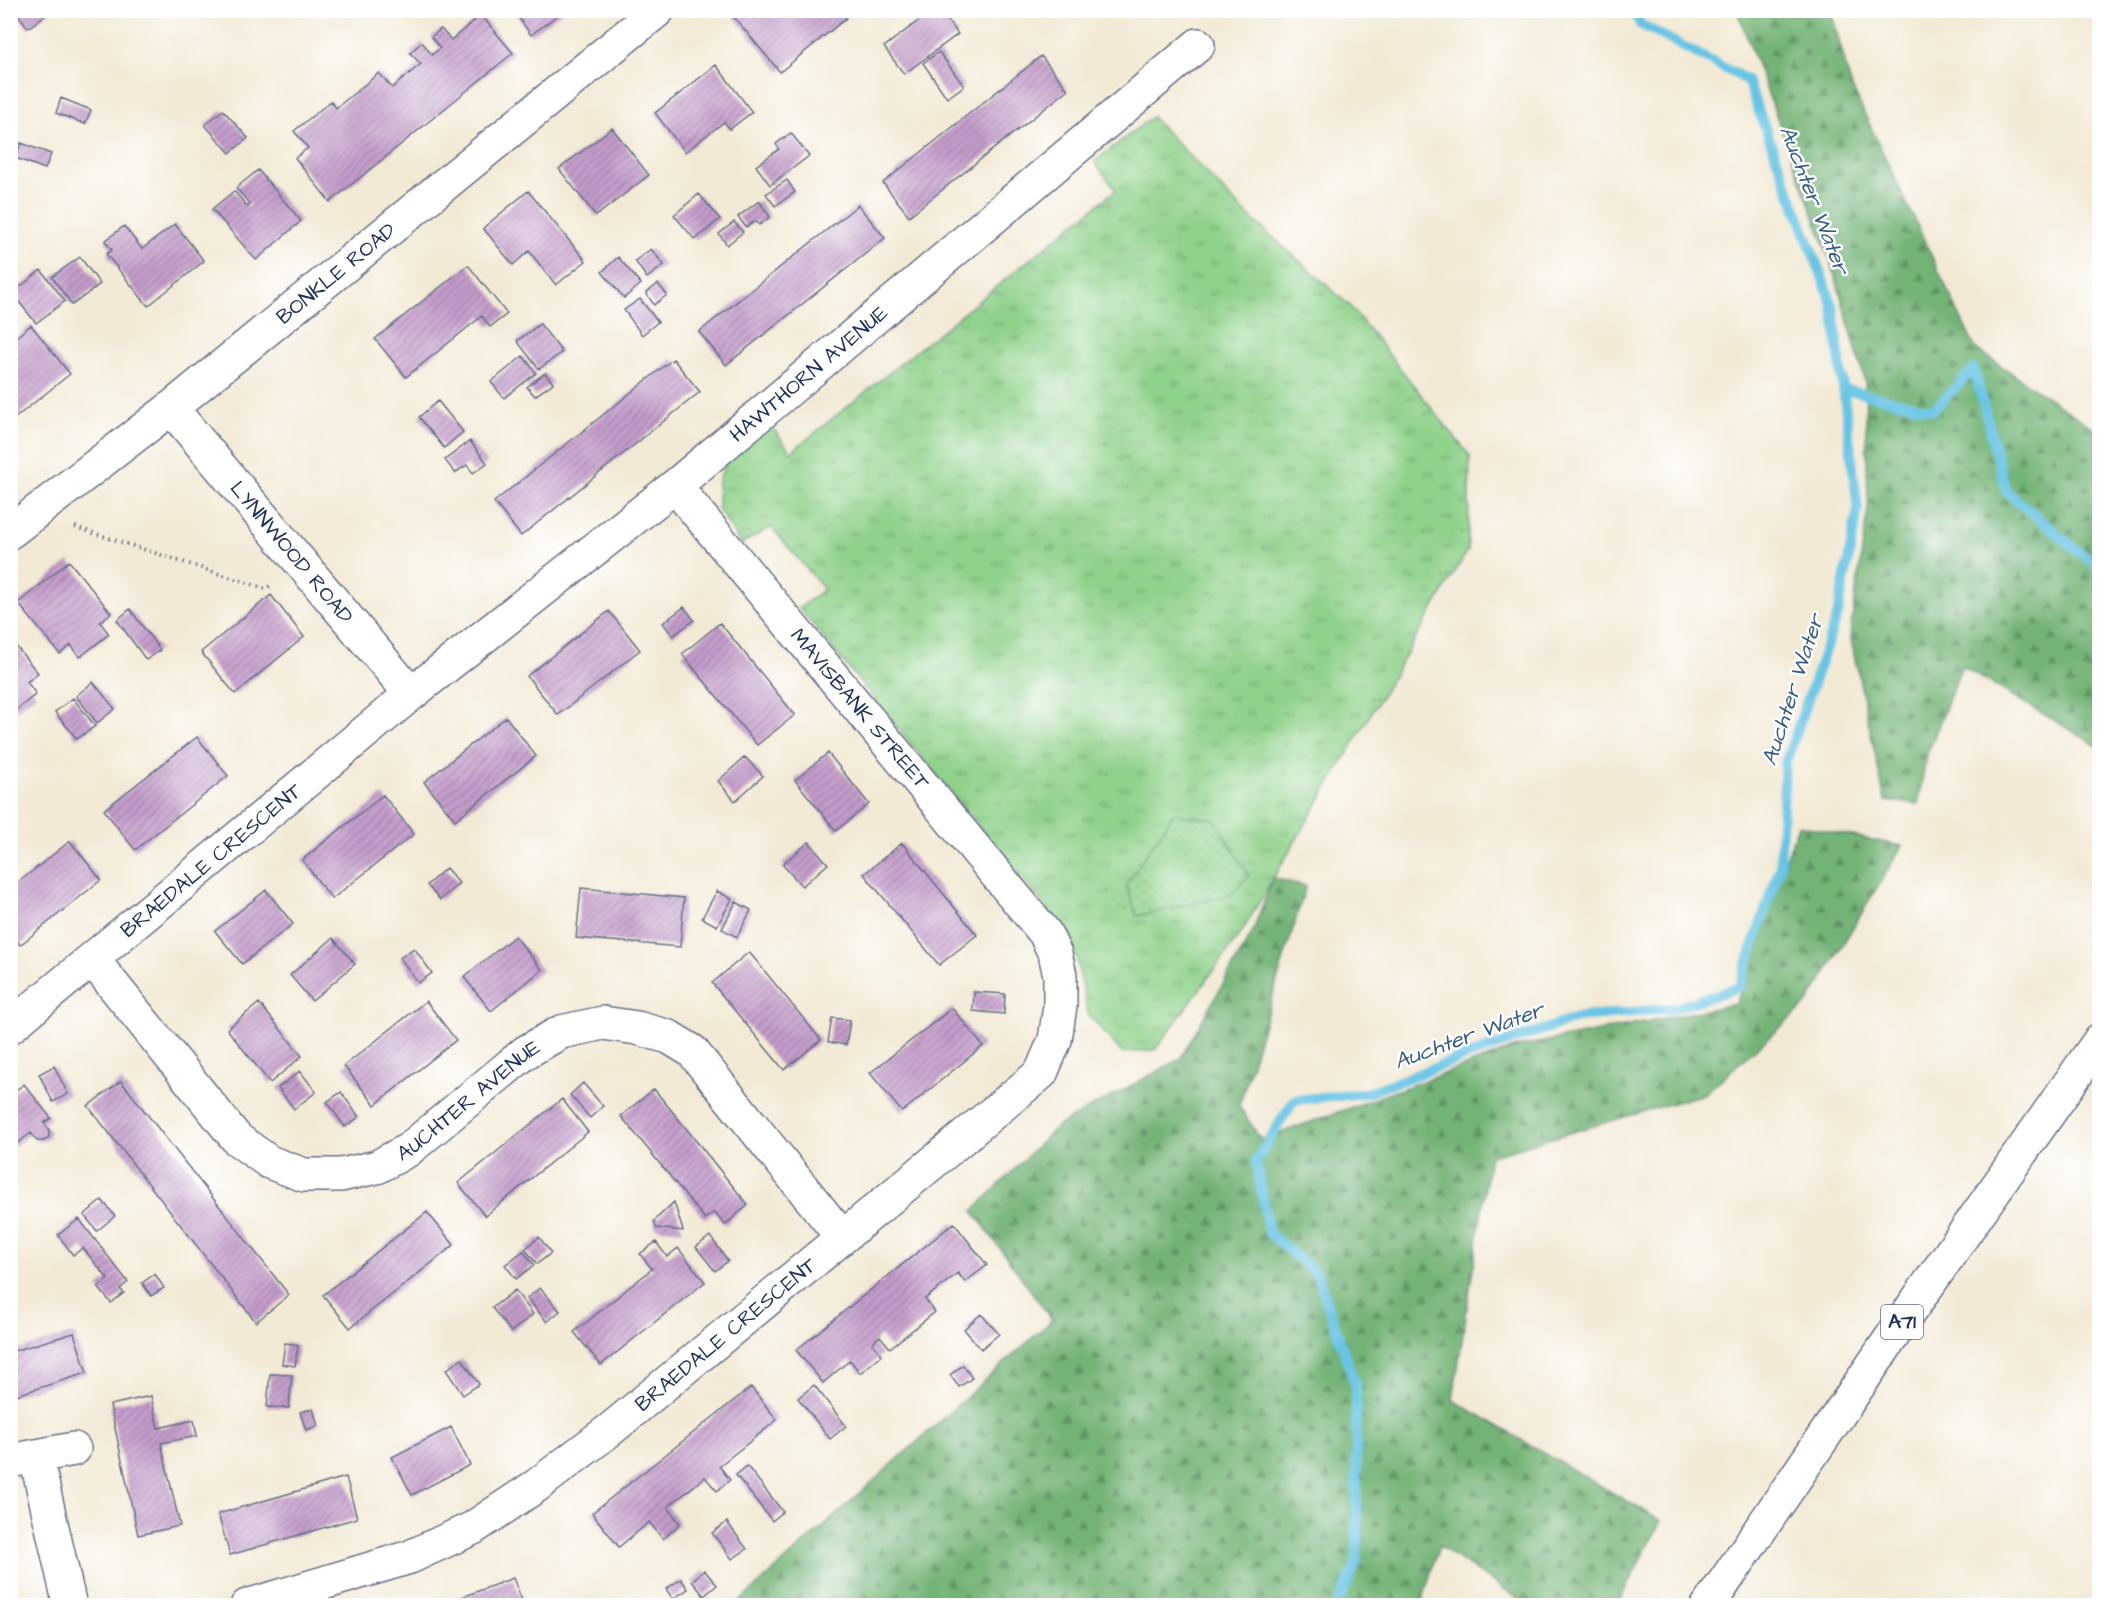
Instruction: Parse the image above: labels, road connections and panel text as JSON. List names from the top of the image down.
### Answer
{
  "streets": {
    "street": [
      "BONKLE ROAD",
      "HAWTHORN AVENUE",
      "LYNNWOOD ROAD",
      "MAVISBANK STREET",
      "BRAEDALE CRESCENT",
      "AUCHTER AVENUE",
      "A71"
    ]
  },
  "crossings": [
    ["BONKLE ROAD", "LYNNWOOD ROAD"],
    ["HAWTHORN AVENUE", "LYNNWOOD ROAD"],
    ["HAWTHORN AVENUE", "MAVISBANK STREET"],
    ["HAWTHORN AVENUE", "BRAEDALE CRESCENT"],
    ["LYNNWOOD ROAD", "BRAEDALE CRESCENT"],
    ["MAVISBANK STREET", "BRAEDALE CRESCENT"],
    ["BRAEDALE CRESCENT", "AUCHTER AVENUE"]
  ],
  "water": ["Auchter Water"]
}
